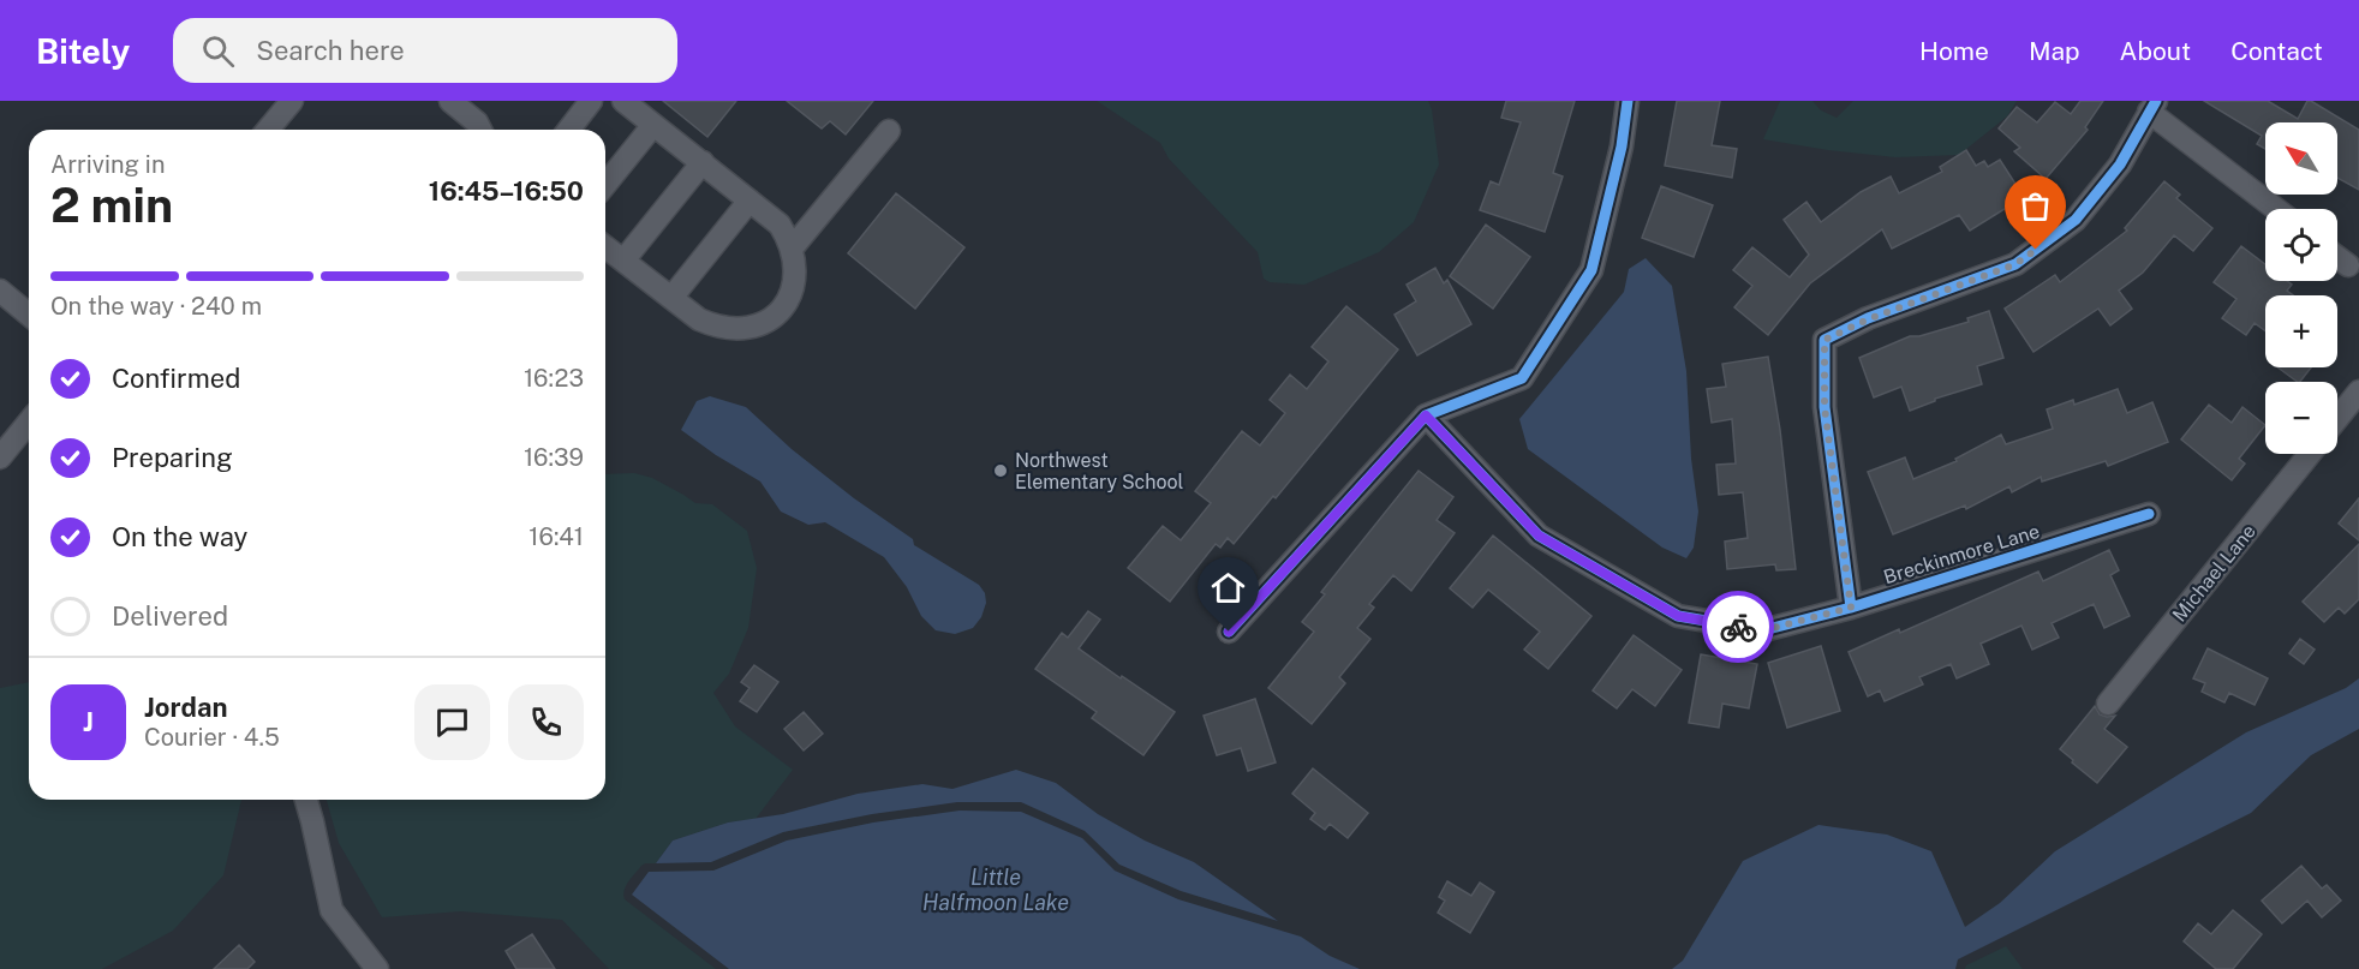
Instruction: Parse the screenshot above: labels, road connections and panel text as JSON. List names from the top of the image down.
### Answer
{
  "streets": {
    "street": ["Breckinmore Lane", "Michael Lane"]
  },
  "water": ["Little Halfmoon Lake"],
  "places": ["Northwest Elementary School"],
  "north": "top left",
  "page": {
    "header": "Bitely",
    "search": "Search here",
    "nav": [
      "Home",
      "Map",
      "About",
      "Contact"
    ],
    "map_buttons": ["+", "−"],
    "heading": ["2 min", "Arriving in", "16:45–16:50"],
    "panel": ["Jordan", "Courier · 4.5"],
    "bar": "On the way · 240 m",
    "list": [
      ["Confirmed", "16:23"],
      ["Preparing", "16:39"],
      ["On the way", "16:41"],
      "Delivered"
    ],
    "round": "J"
  }
}
